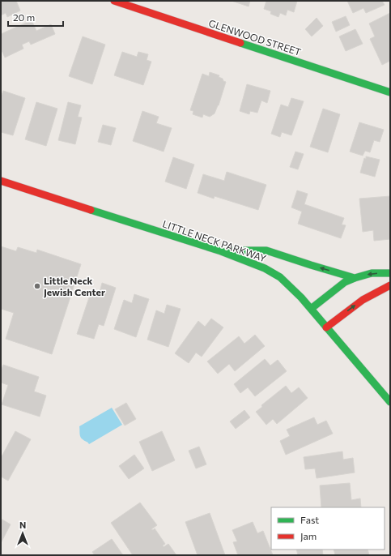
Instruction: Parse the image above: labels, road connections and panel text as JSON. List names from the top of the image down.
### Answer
{
  "streets": {
    "main road": ["GLENWOOD STREET", "LITTLE NECK PARKWAY"]
  },
  "places": ["Little Neck Jewish Center"],
  "legend": ["Fast", "Jam"],
  "scale_bar": "20 m",
  "north": "top"
}
